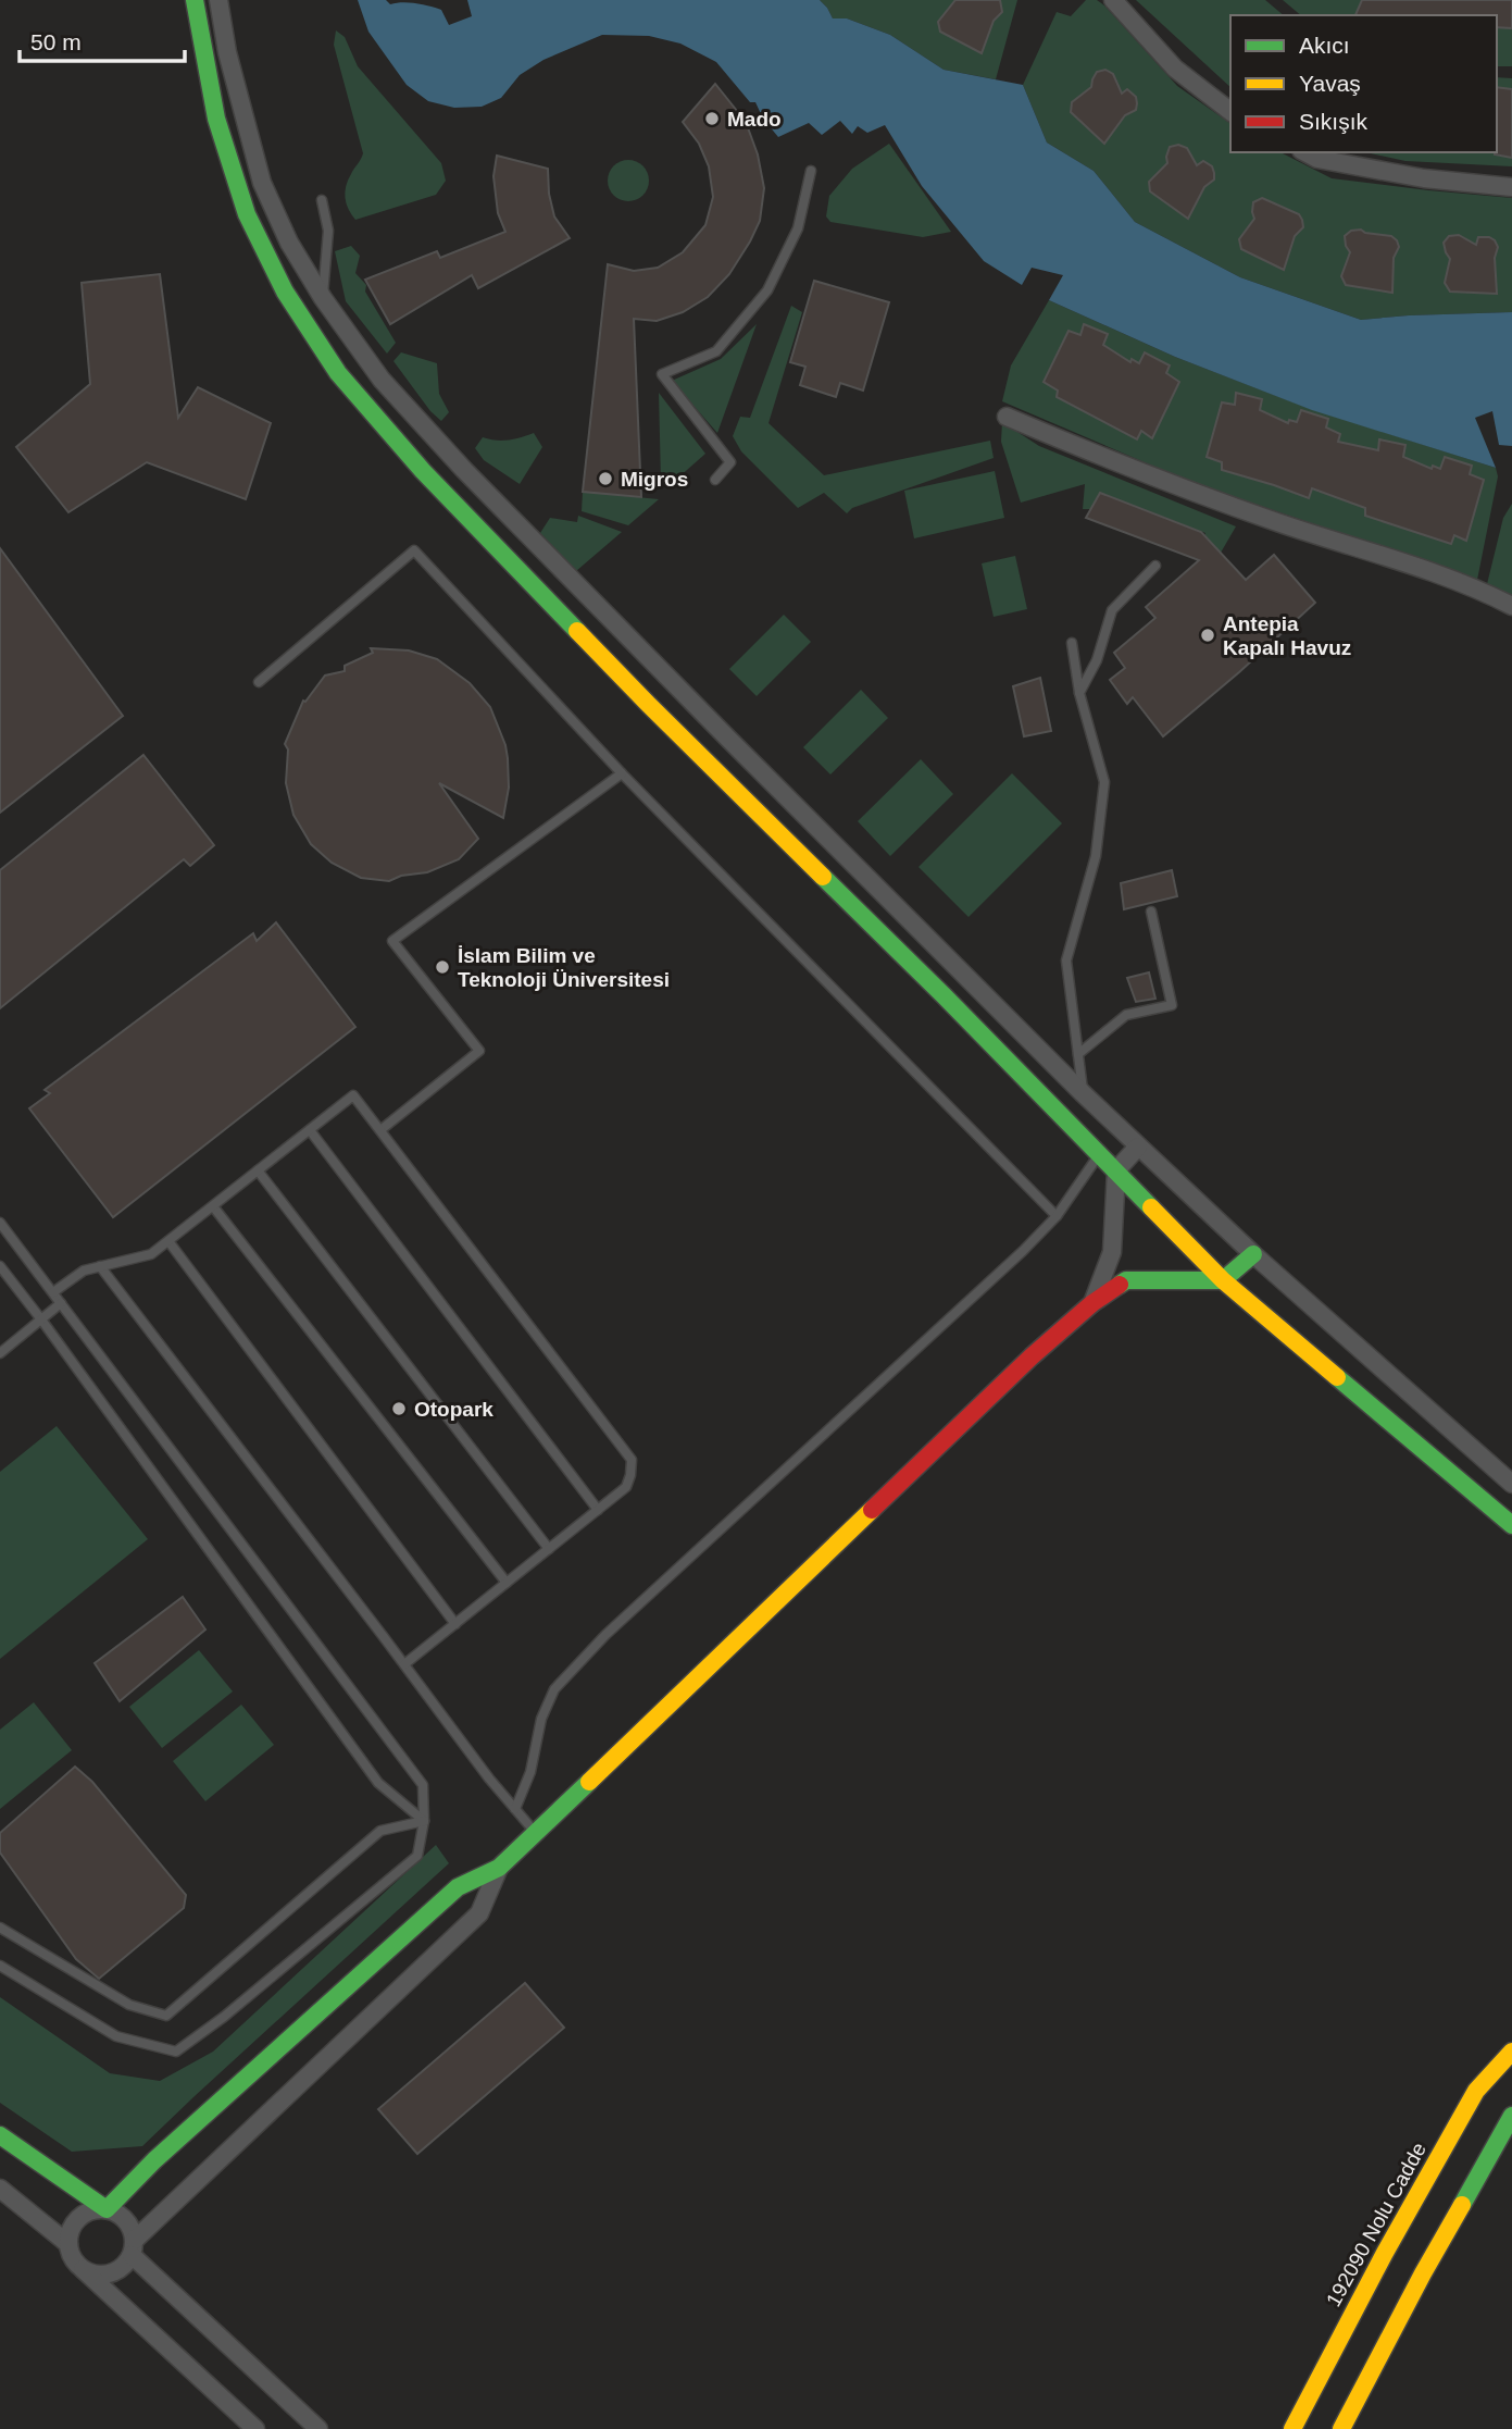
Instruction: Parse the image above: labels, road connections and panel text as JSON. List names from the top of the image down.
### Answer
{
  "streets": {
    "street": ["192090 Nolu Cadde"]
  },
  "places": [
    "Mado",
    "Migros",
    "Antepia Kapalı Havuz",
    "İslam Bilim ve Teknoloji Üniversitesi",
    "Otopark"
  ],
  "legend": ["Akıcı", "Yavaş", "Sıkışık"],
  "scale_bar": "50 m"
}
